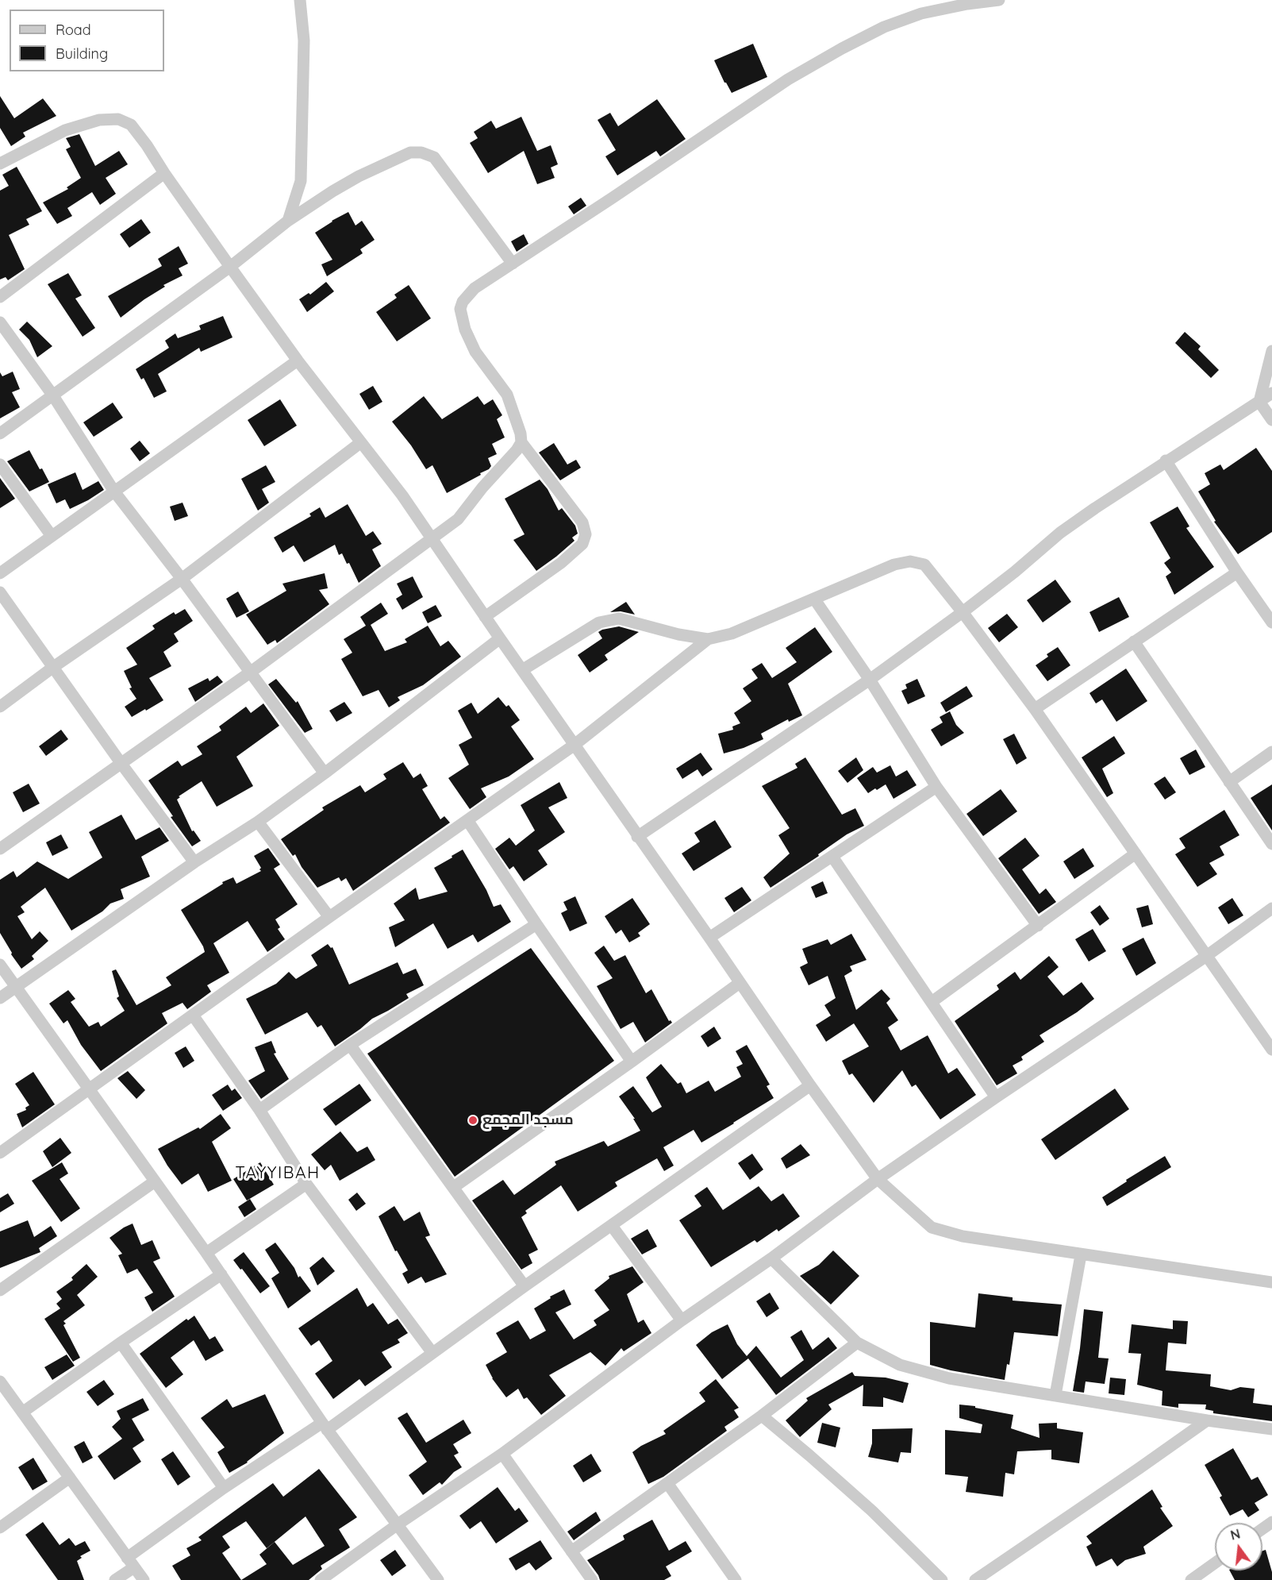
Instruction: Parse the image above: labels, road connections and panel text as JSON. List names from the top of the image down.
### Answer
{
  "districts": ["TAYYIBAH"],
  "places": ["مسجد المجمع"],
  "legend": ["Road", "Building"],
  "north": "top"
}
